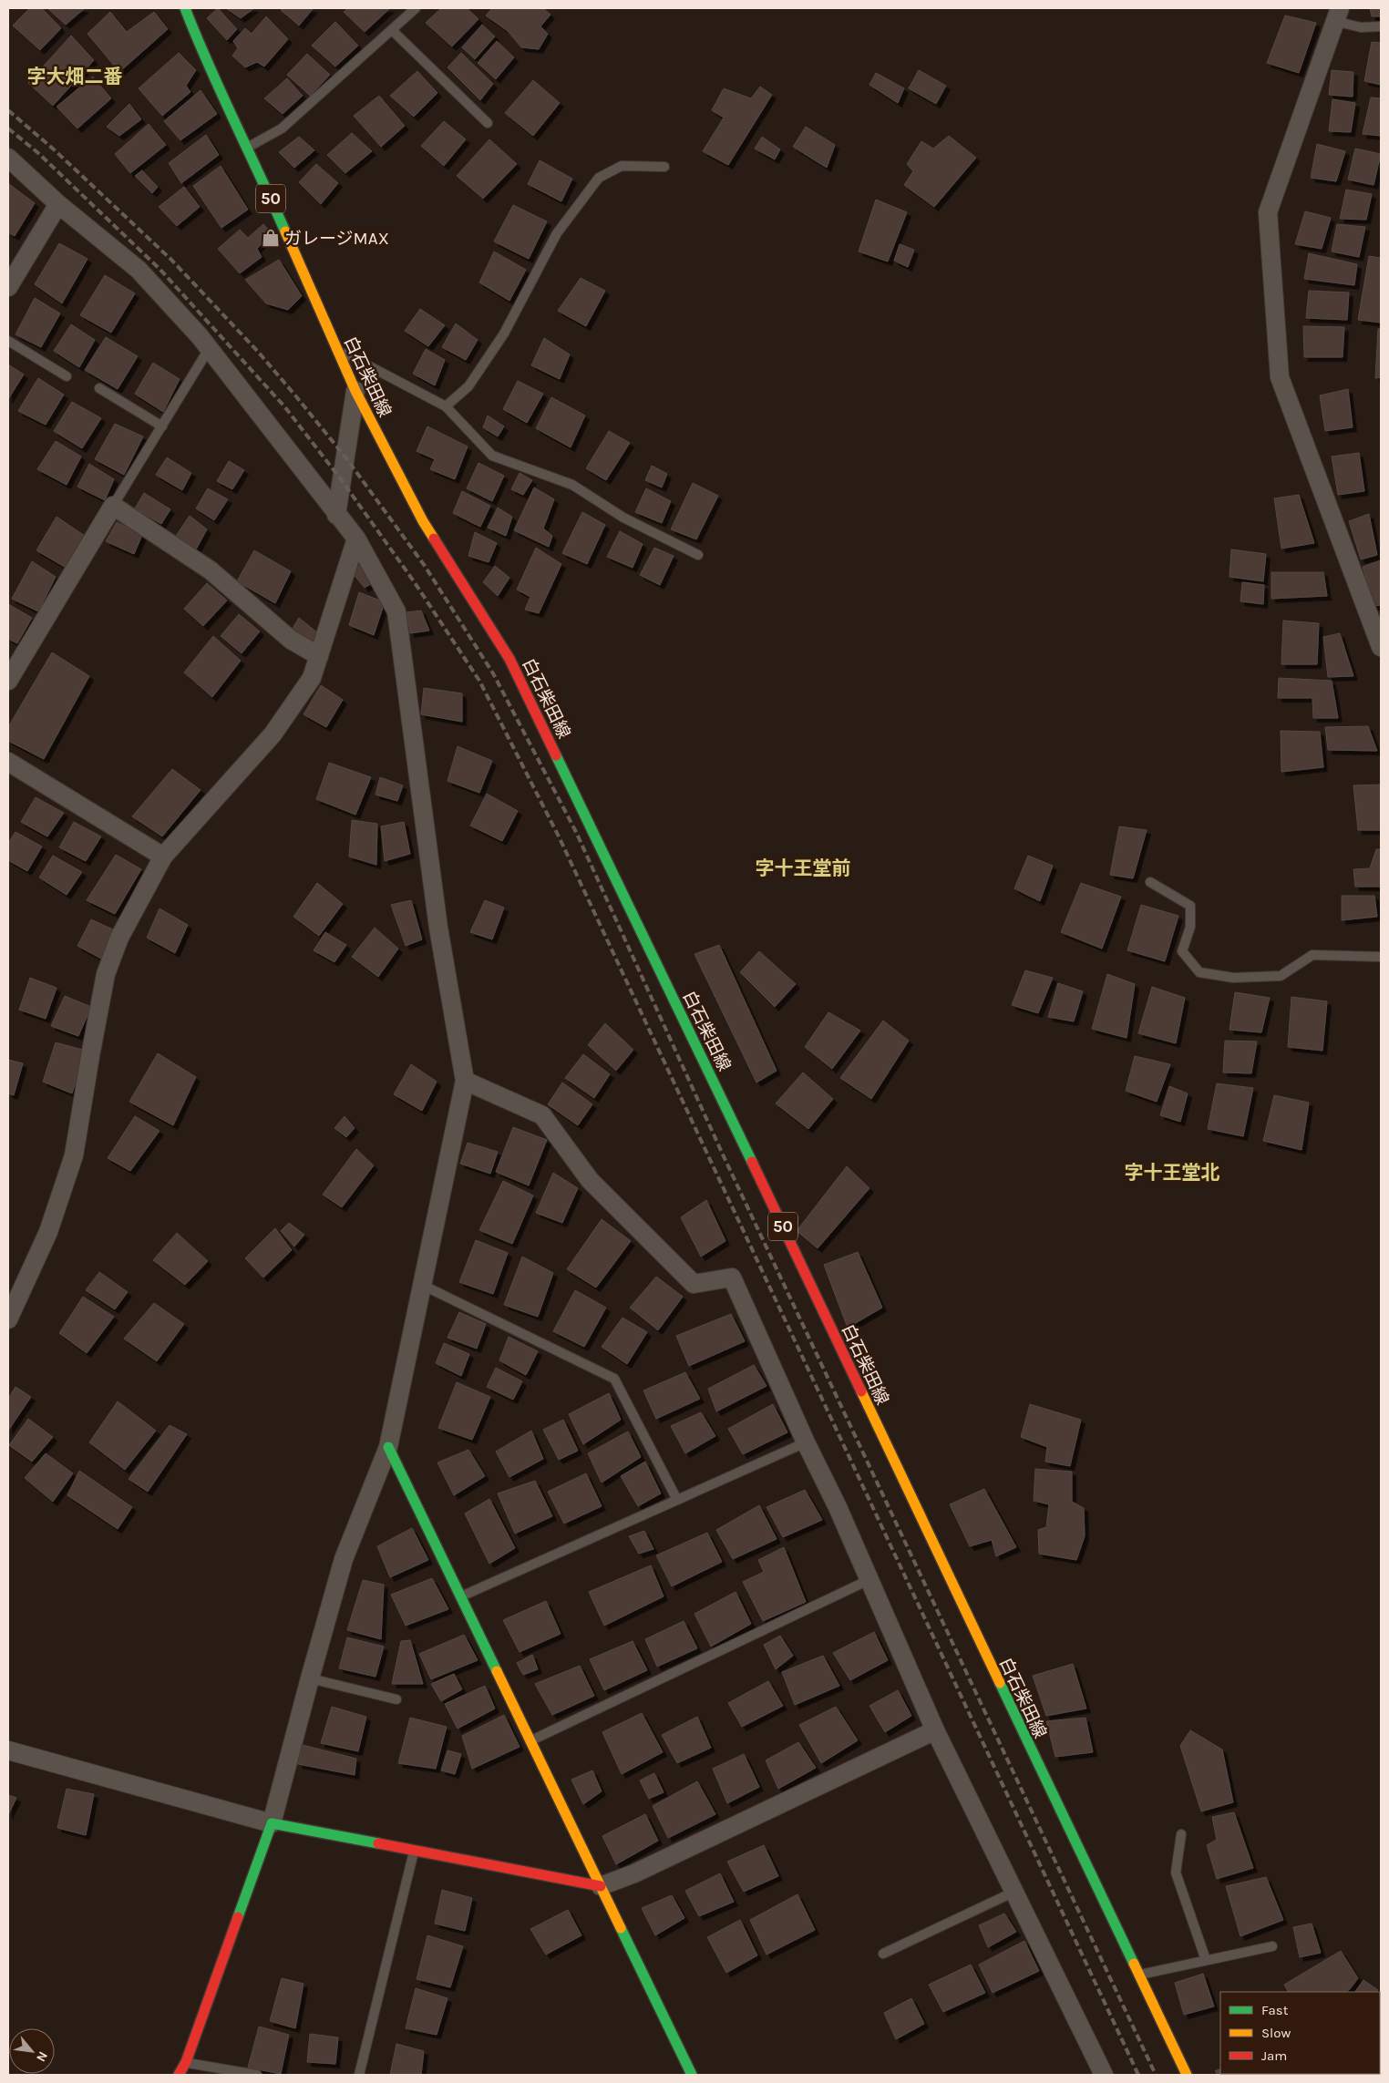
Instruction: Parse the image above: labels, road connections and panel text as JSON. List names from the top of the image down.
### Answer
{
  "streets": {
    "main road": ["50", "白石柴田線"]
  },
  "districts": ["字大畑二番", "字十王堂前", "字十王堂北"],
  "places": {
    "shop": ["ガレージMAX"]
  },
  "legend": ["Fast", "Slow", "Jam"],
  "north": "bottom right"
}
